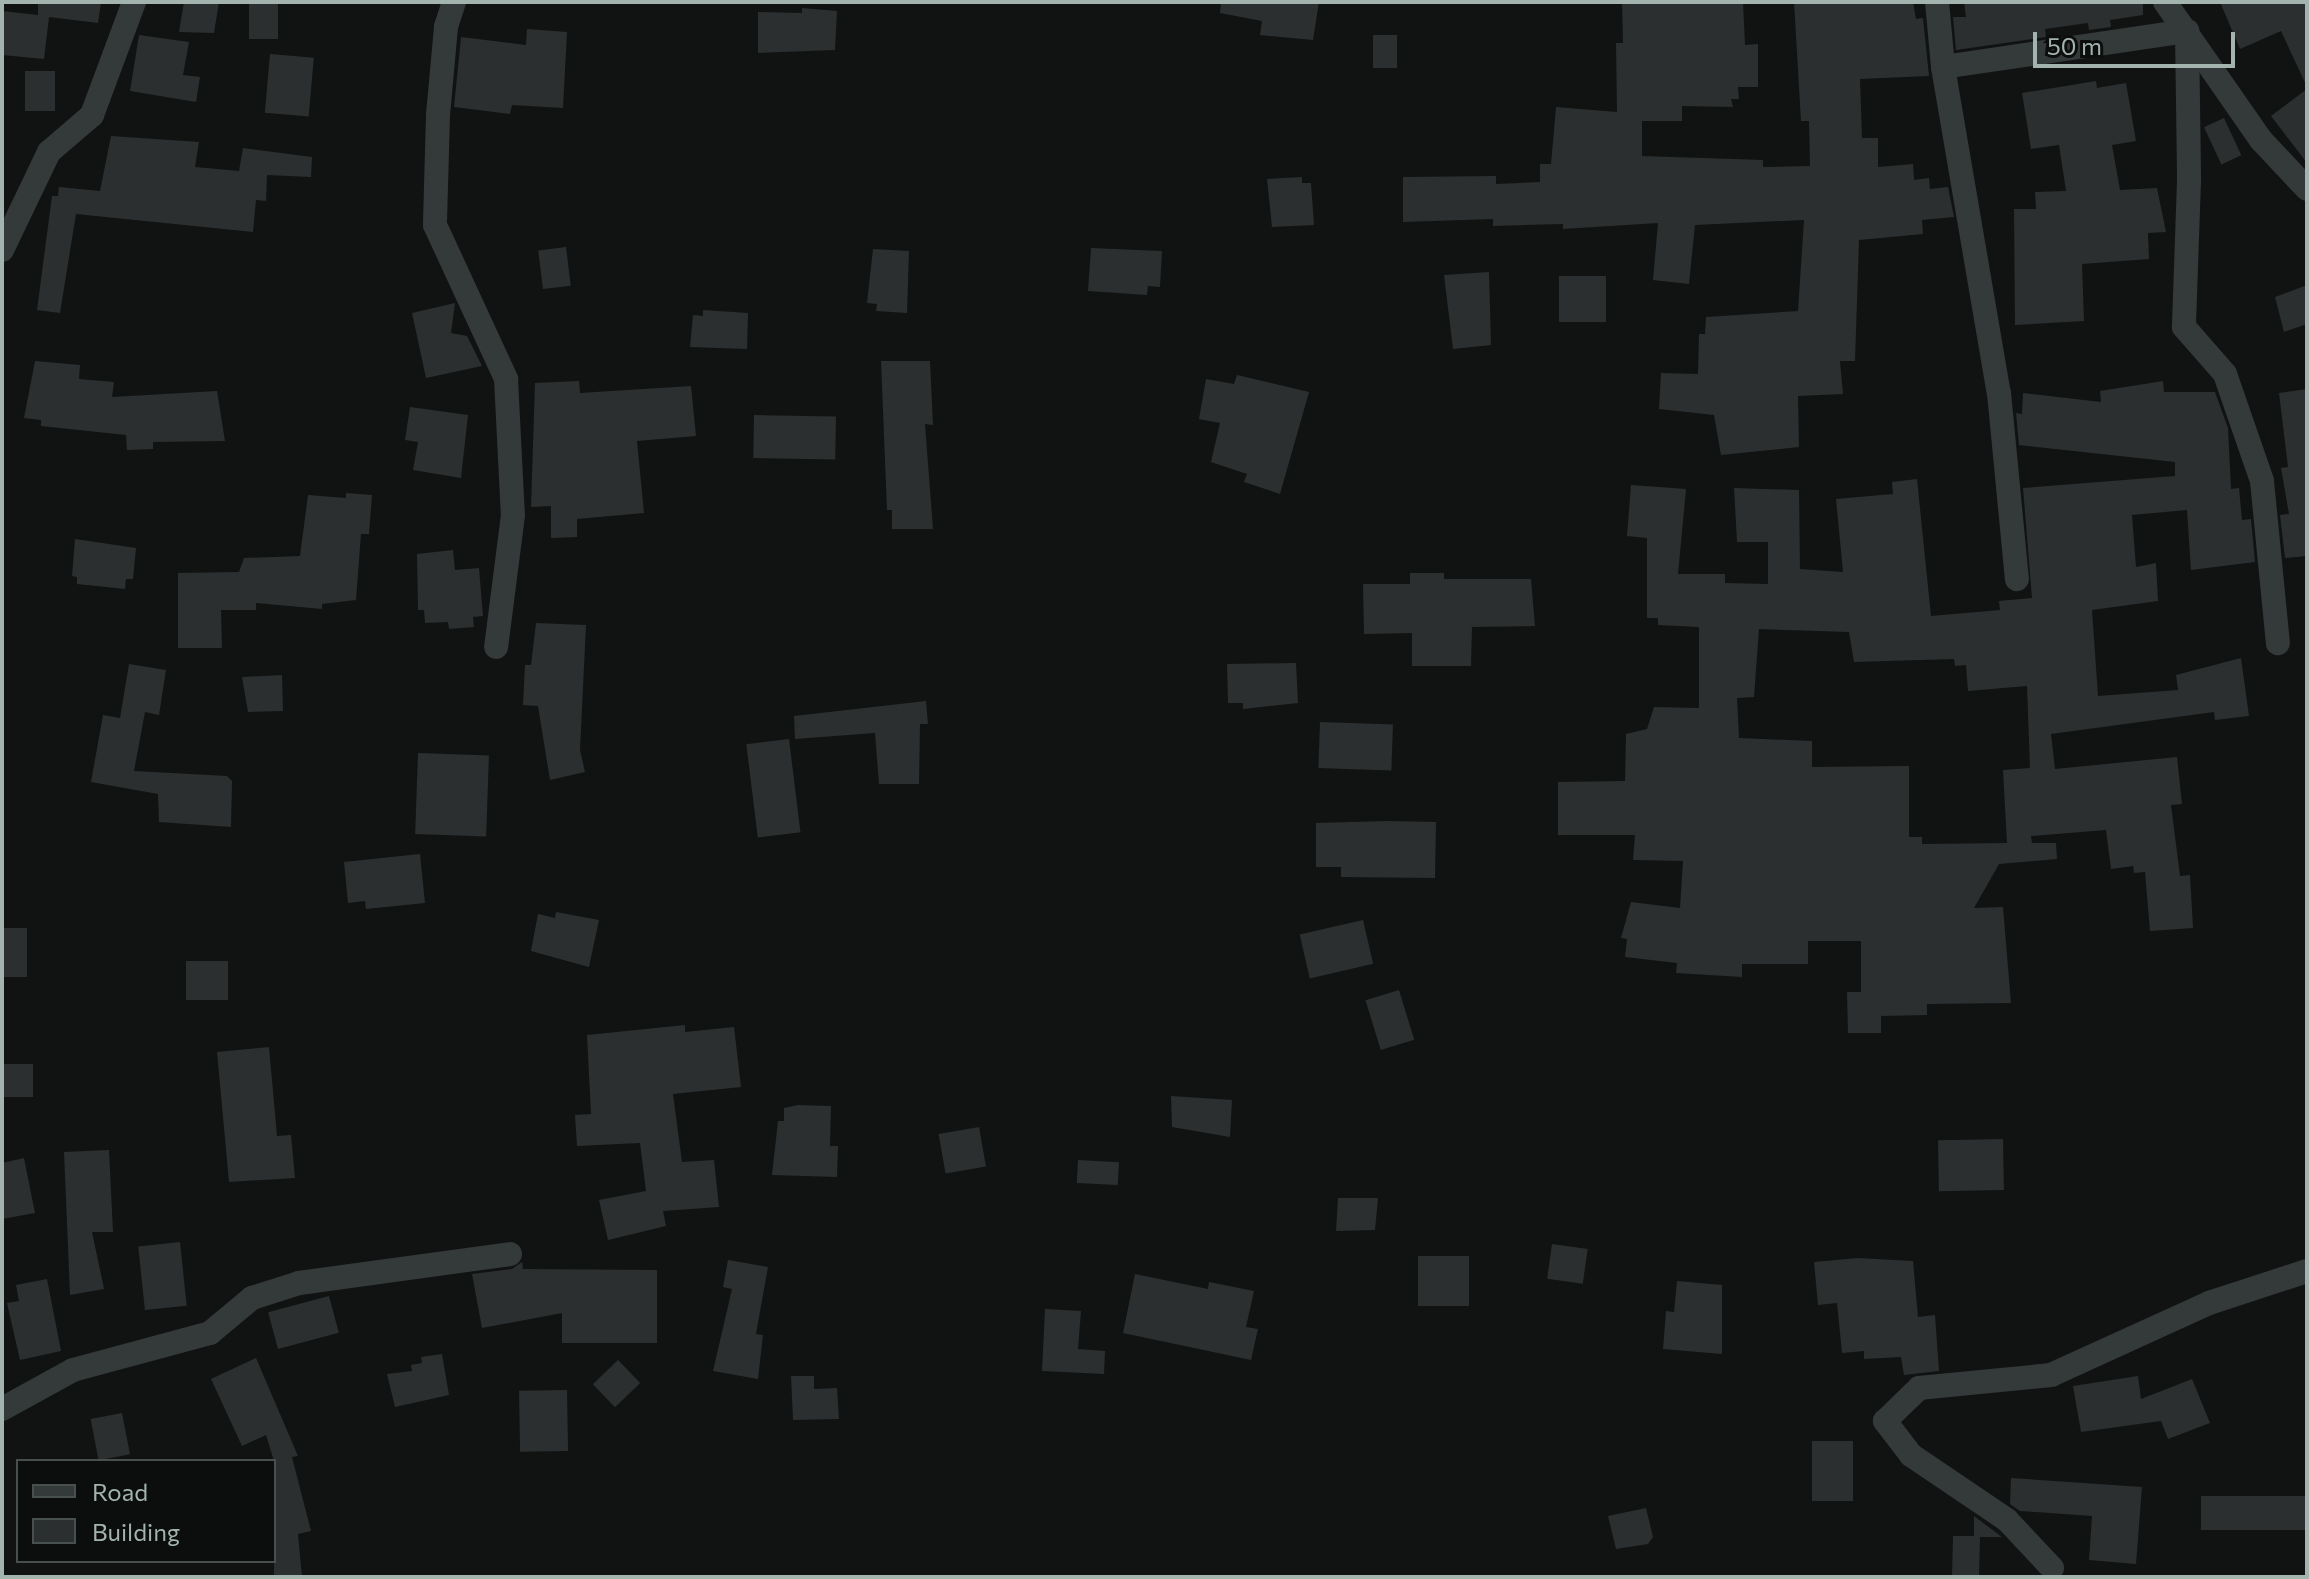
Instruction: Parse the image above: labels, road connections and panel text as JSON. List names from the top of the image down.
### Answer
{
  "legend": ["Road", "Building"],
  "scale_bar": "50 m"
}
